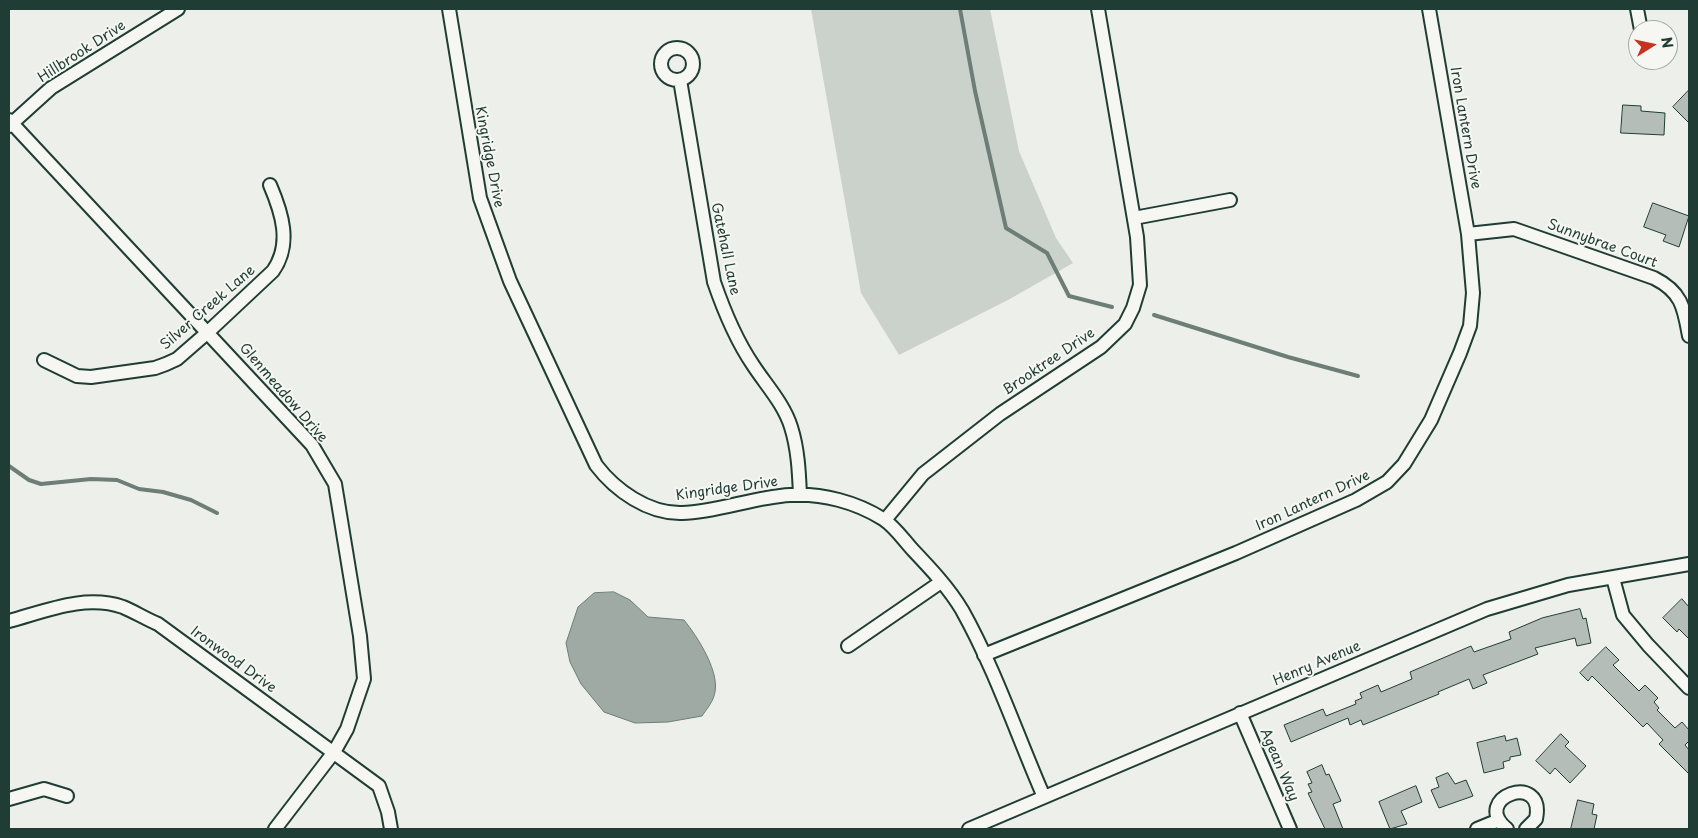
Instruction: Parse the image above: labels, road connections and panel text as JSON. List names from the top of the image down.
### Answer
{
  "streets": {
    "street": [
      "Hillbrook Drive",
      "Iron Lantern Drive",
      "Kingridge Drive",
      "Sunnybrae Court",
      "Gatehall Lane",
      "Silver Creek Lane",
      "Brooktree Drive",
      "Glenmeadow Drive",
      "Ironwood Drive",
      "Henry Avenue",
      "Agean Way"
    ]
  },
  "crossings": [
    ["Hillbrook Drive", "Glenmeadow Drive"],
    ["Iron Lantern Drive", "Kingridge Drive"],
    ["Iron Lantern Drive", "Sunnybrae Court"],
    ["Kingridge Drive", "Gatehall Lane"],
    ["Kingridge Drive", "Brooktree Drive"],
    ["Kingridge Drive", "Henry Avenue"],
    ["Silver Creek Lane", "Glenmeadow Drive"],
    ["Glenmeadow Drive", "Ironwood Drive"],
    ["Henry Avenue", "Agean Way"]
  ],
  "north": "right"
}
